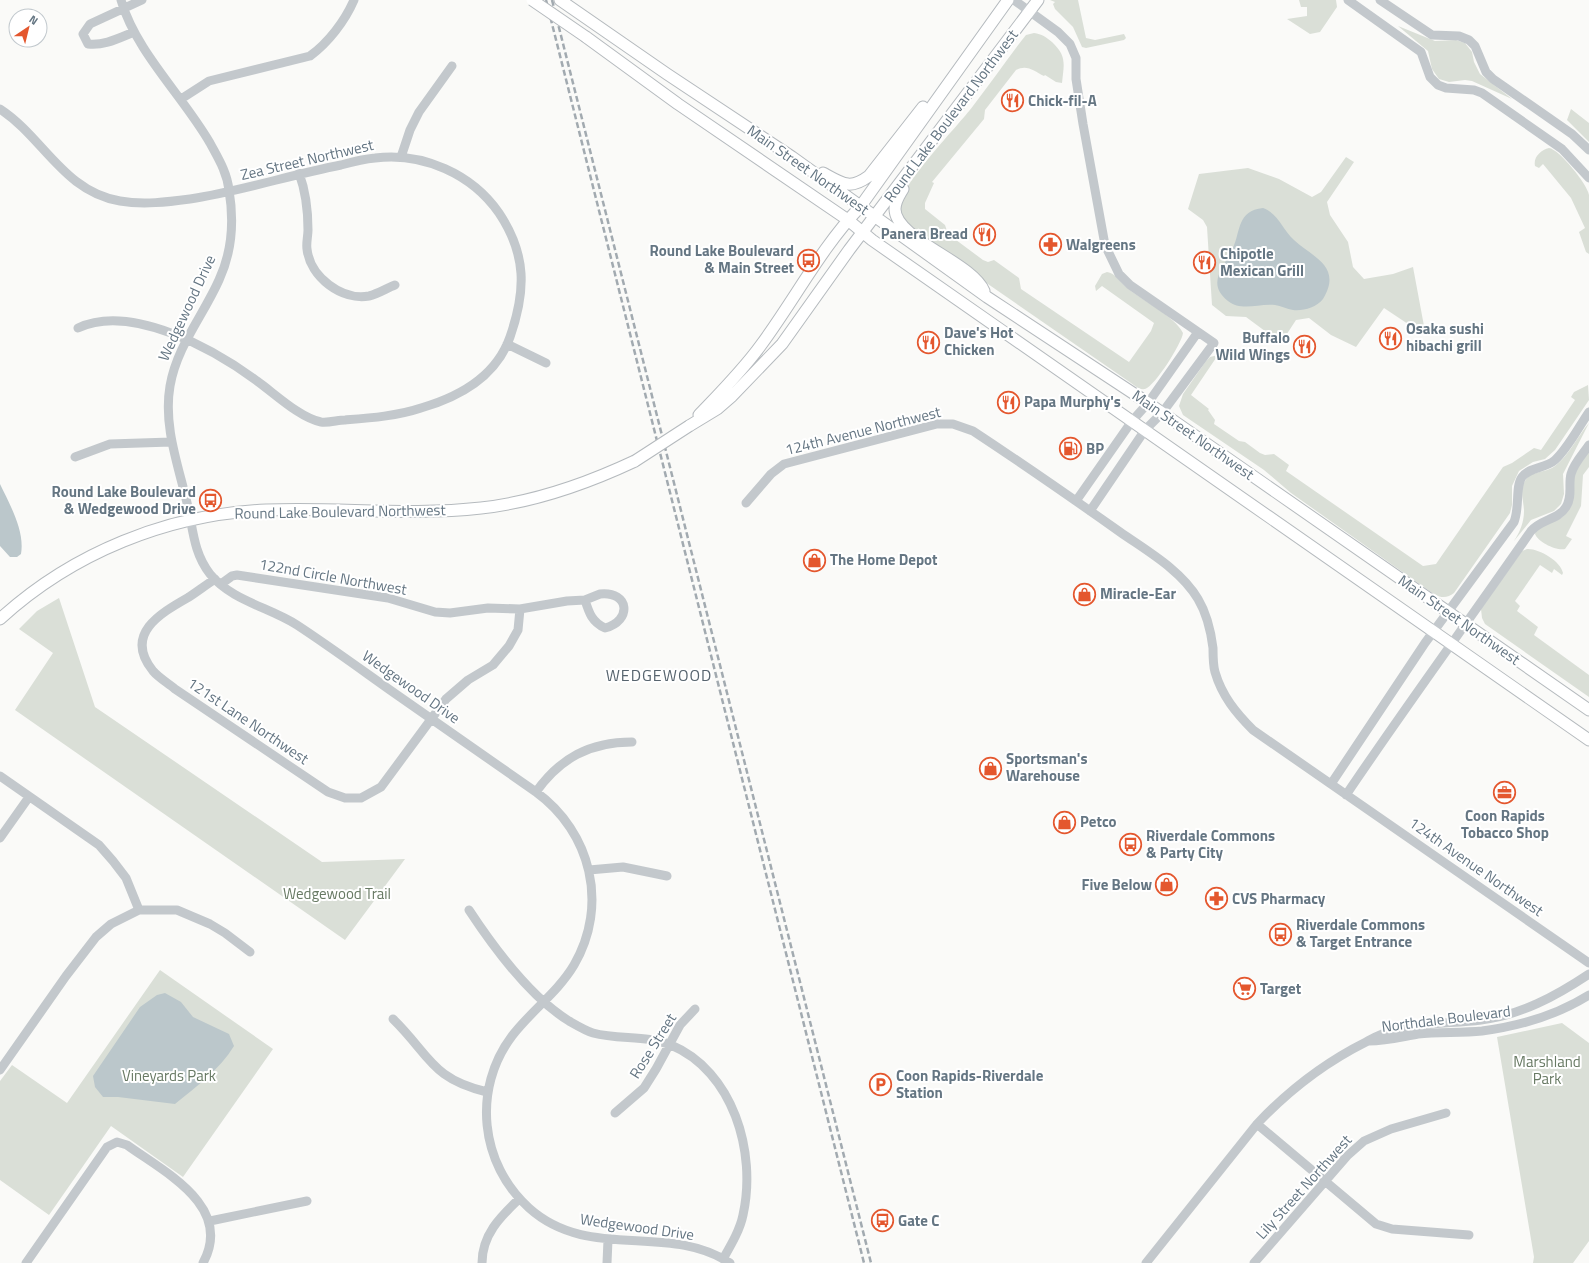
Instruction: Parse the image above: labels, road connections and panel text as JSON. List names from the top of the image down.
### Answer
{
  "streets": {
    "main road": ["Round Lake Boulevard Northwest", "Main Street Northwest"],
    "street": [
      "Zea Street Northwest",
      "Wedgewood Drive",
      "124th Avenue Northwest",
      "122nd Circle Northwest",
      "121st Lane Northwest",
      "Northdale Boulevard",
      "Rose Street",
      "Lily Street Northwest"
    ]
  },
  "crossings": [
    ["Round Lake Boulevard Northwest", "Main Street Northwest"],
    ["Round Lake Boulevard Northwest", "Wedgewood Drive"],
    ["Zea Street Northwest", "Wedgewood Drive"],
    ["Wedgewood Drive", "122nd Circle Northwest"],
    ["Wedgewood Drive", "121st Lane Northwest"],
    ["122nd Circle Northwest", "121st Lane Northwest"]
  ],
  "districts": ["WEDGEWOOD"],
  "parks": ["Wedgewood Trail", "Marshland Park", "Vineyards Park"],
  "places": {
    "restaurant": [
      "Chick-fil-A",
      "Panera Bread",
      "Chipotle Mexican Grill",
      "Osaka sushi hibachi grill",
      "Dave's Hot Chicken",
      "Buffalo Wild Wings",
      "Papa Murphy's"
    ],
    "pharmacy": ["Walgreens", "CVS Pharmacy"],
    "bus stop": [
      "Round Lake Boulevard & Main Street",
      "Round Lake Boulevard & Wedgewood Drive",
      "Riverdale Commons & Party City",
      "Riverdale Commons & Target Entrance",
      "Gate C"
    ],
    "fuel station": ["BP"],
    "shop": [
      "The Home Depot",
      "Miracle-Ear",
      "Sportsman's Warehouse",
      "Petco",
      "Five Below"
    ],
    "office": ["Coon Rapids Tobacco Shop"],
    "supermarket": ["Target"],
    "parking": ["Coon Rapids-Riverdale Station"]
  },
  "north": "top right"
}
